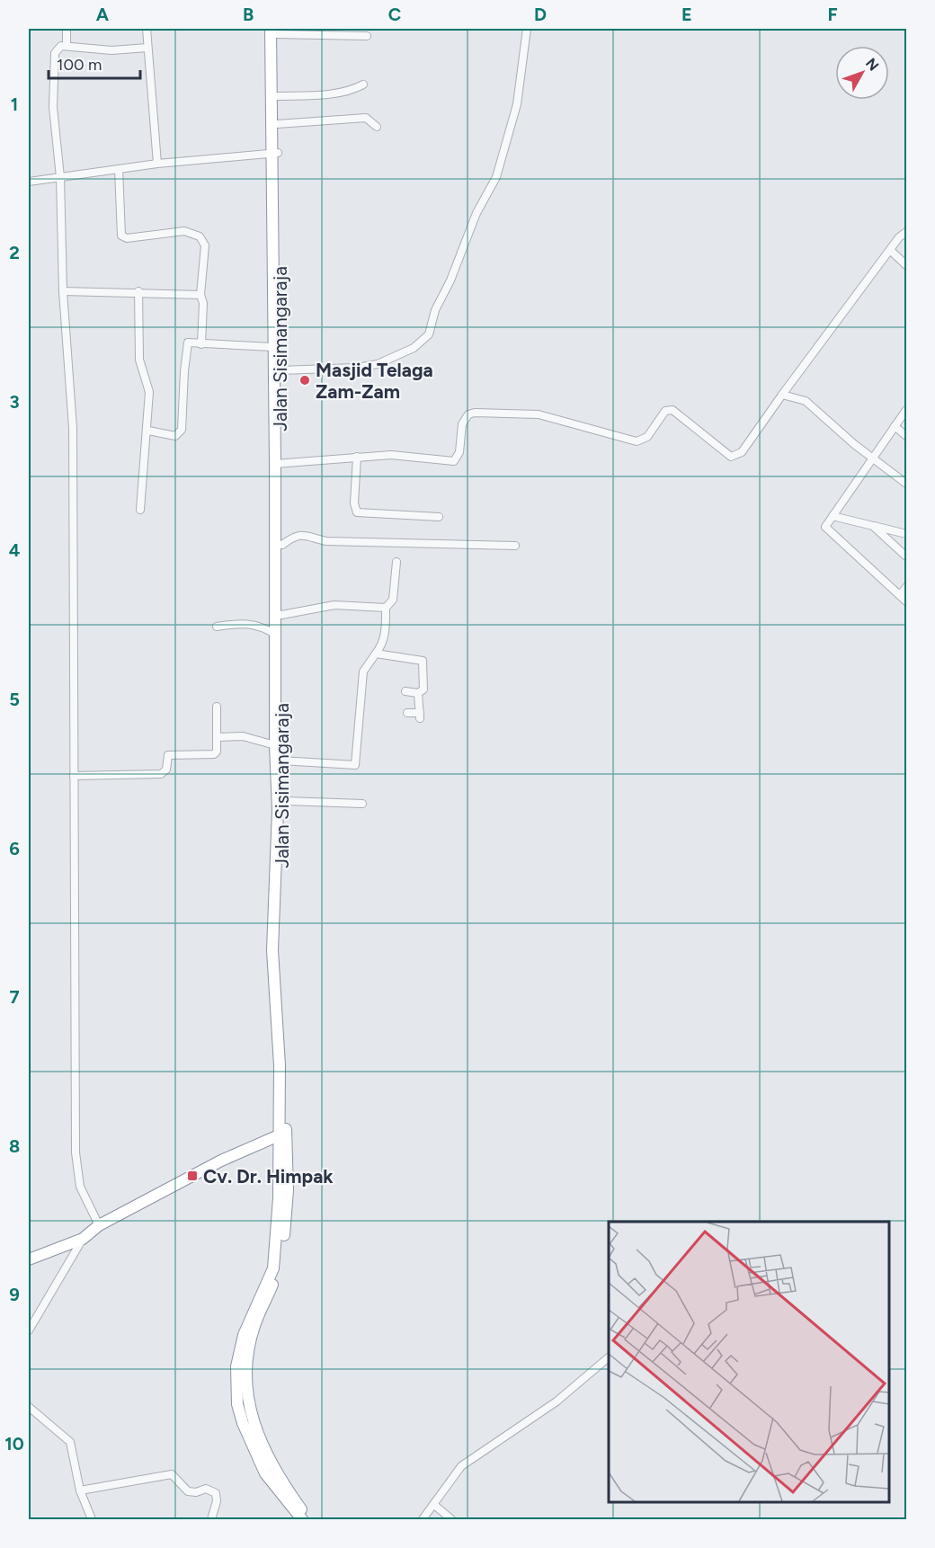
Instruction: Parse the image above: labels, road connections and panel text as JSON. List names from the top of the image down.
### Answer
{
  "streets": {
    "highway": ["Jalan Sisimangaraja"]
  },
  "places": {
    "other": ["Masjid Telaga Zam-Zam"],
    "transit": ["Cv. Dr. Himpak"]
  },
  "scale_bar": "100 m",
  "north": "top right",
  "grid": {
    "columns": [
      "A",
      "B",
      "C",
      "D",
      "E",
      "F"
    ],
    "rows": [
      "1",
      "2",
      "3",
      "4",
      "5",
      "6",
      "7",
      "8",
      "9",
      "10"
    ]
  }
}
